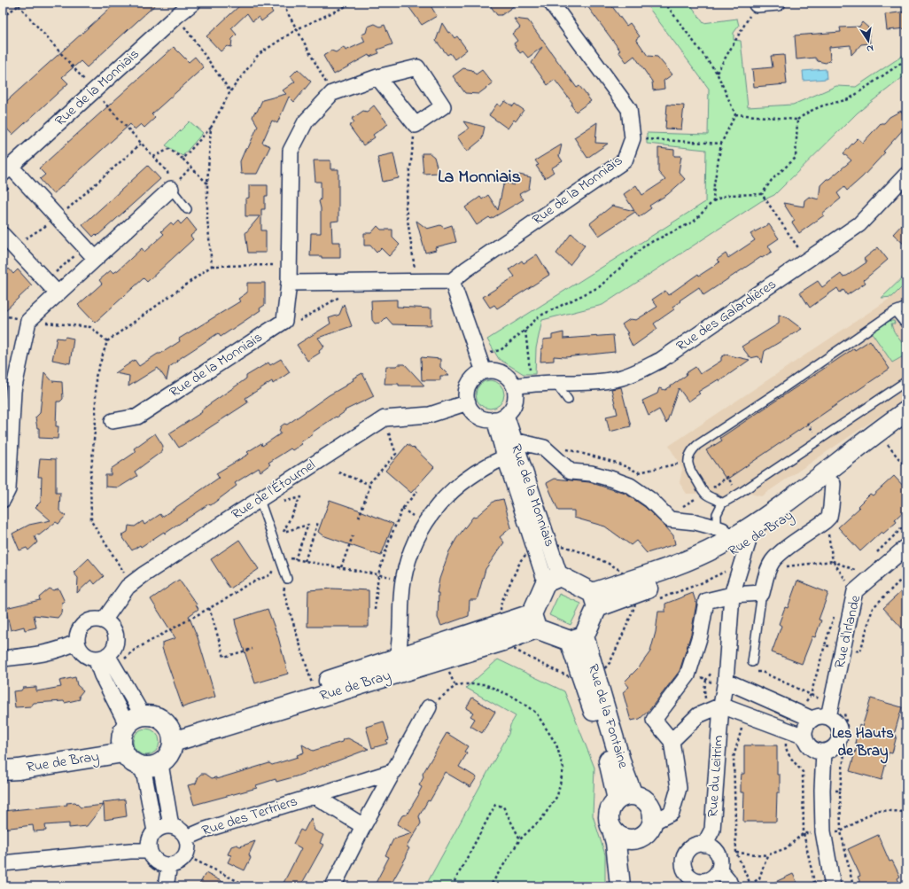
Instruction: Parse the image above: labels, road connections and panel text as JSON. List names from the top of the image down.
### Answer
{
  "streets": {
    "street": [
      "Rue de la Monniais",
      "Rue des Galardières",
      "Rue de l'Étournel",
      "Rue de Bray",
      "Rue d'Irlande",
      "Rue de la Fontaine",
      "Rue du Leitrim",
      "Rue des Tertriers"
    ]
  },
  "crossings": [
    ["Rue de la Monniais", "Rue des Galardières"],
    ["Rue de la Monniais", "Rue de l'Étournel"],
    ["Rue des Galardières", "Rue de l'Étournel"],
    ["Rue de Bray", "Rue du Leitrim"]
  ],
  "districts": ["La Monniais", "Les Hauts de Bray"],
  "north": "bottom"
}
